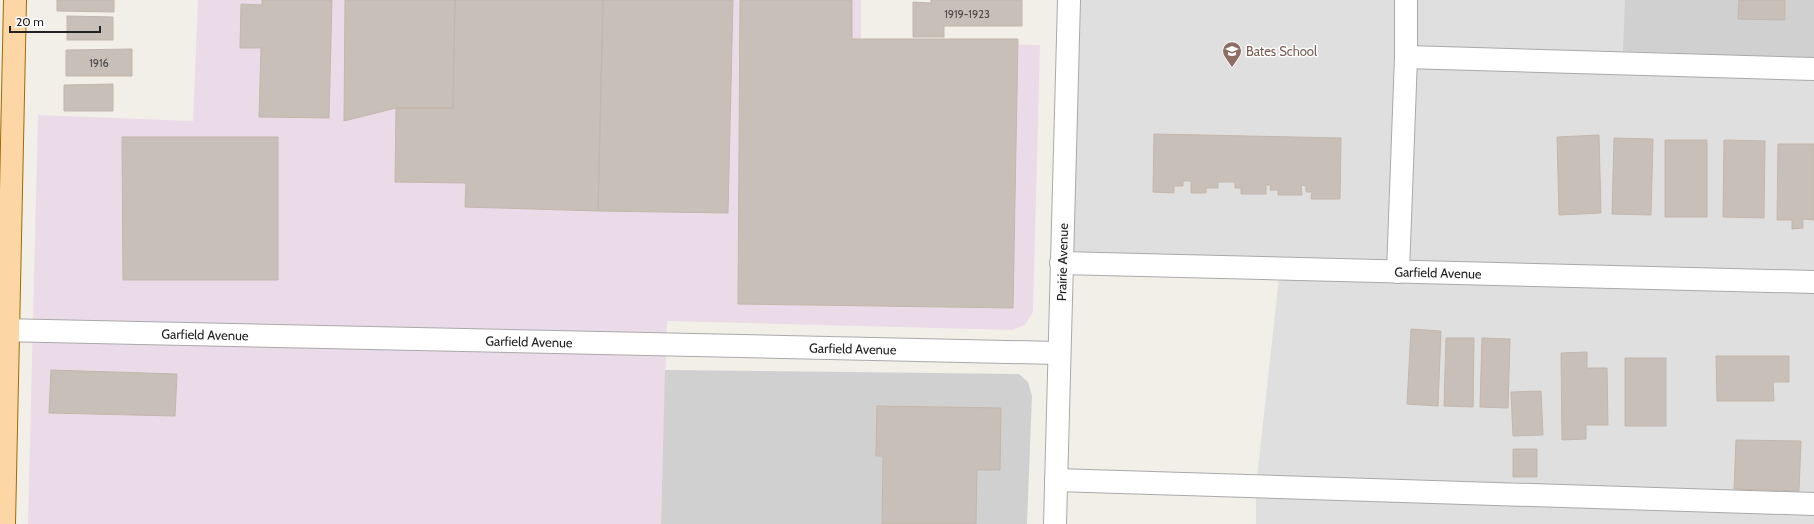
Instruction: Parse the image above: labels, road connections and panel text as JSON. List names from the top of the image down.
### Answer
{
  "streets": {
    "street": ["Prairie Avenue", "Garfield Avenue"]
  },
  "crossings": [
    ["Prairie Avenue", "Garfield Avenue"]
  ],
  "places": {
    "school or university": ["Bates School"]
  },
  "house_numbers": ["1919-1923", "1916"],
  "scale_bar": "20 m"
}
